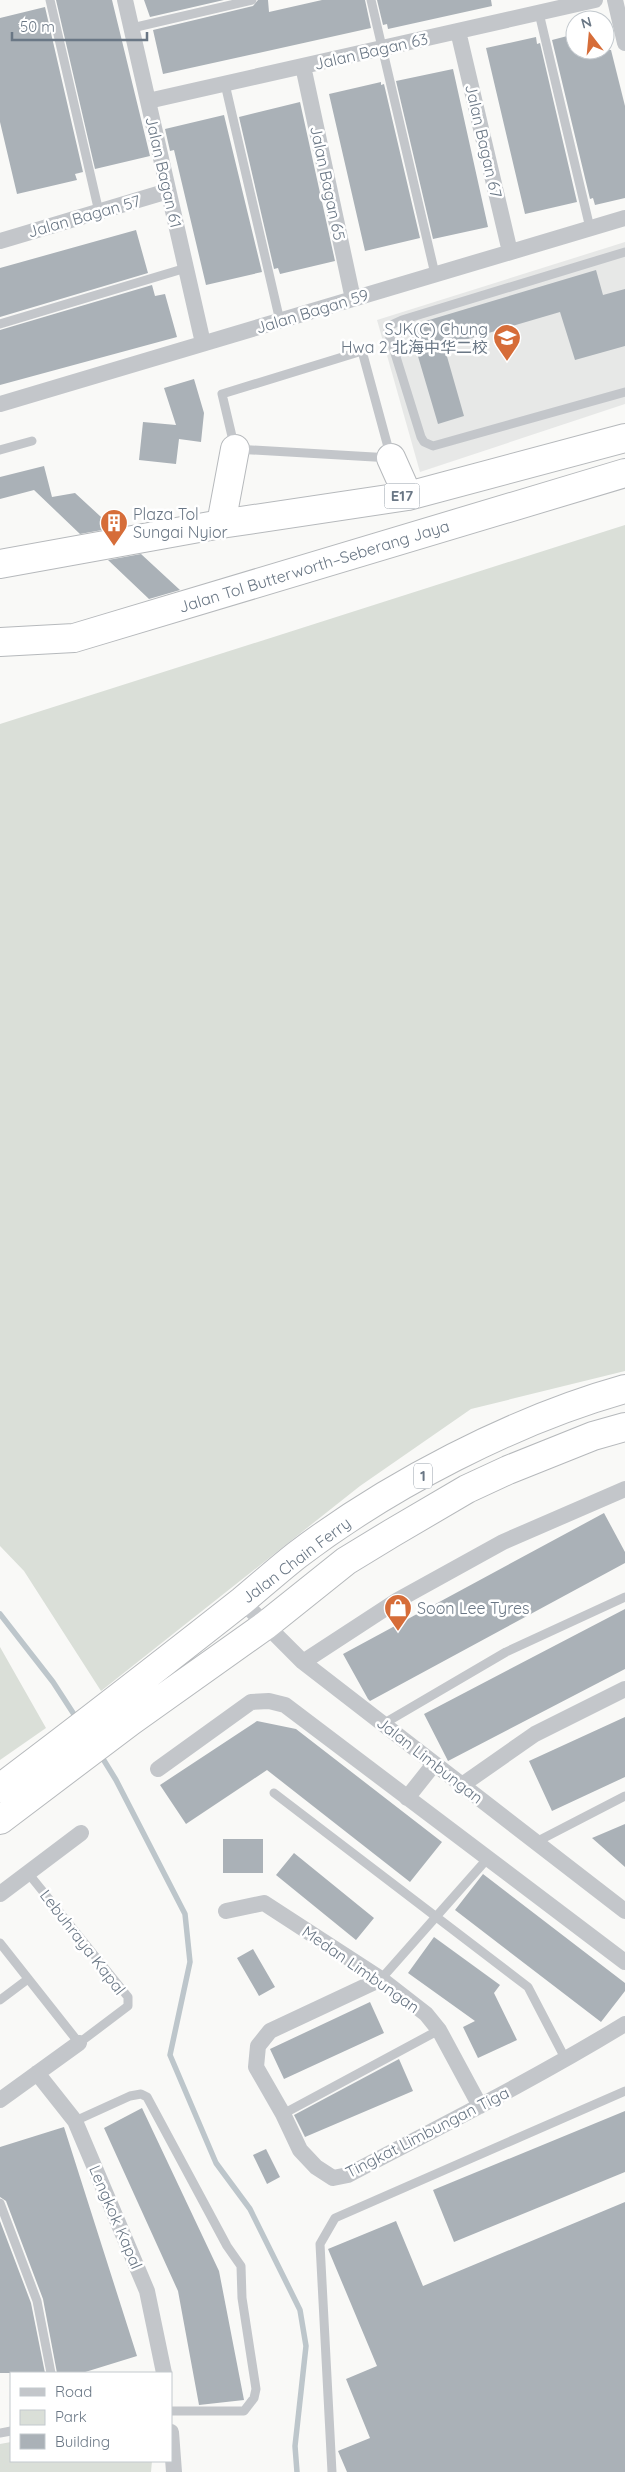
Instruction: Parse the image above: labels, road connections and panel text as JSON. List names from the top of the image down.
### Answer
{
  "streets": {
    "highway": [
      "E17",
      "Jalan Tol Butterworth–Seberang Jaya",
      "1",
      "Jalan Chain Ferry"
    ],
    "street": [
      "Jalan Bagan 63",
      "Jalan Bagan 67",
      "Jalan Bagan 61",
      "Jalan Bagan 65",
      "Jalan Bagan 57",
      "Jalan Bagan 59",
      "Jalan Limbungan",
      "Lebuhraya Kapal",
      "Medan Limbungan",
      "Tingkat Limbungan Tiga",
      "Lengkok Kapal"
    ]
  },
  "crossings": [
    ["Jalan Bagan 63", "Jalan Bagan 67"],
    ["Jalan Bagan 63", "Jalan Bagan 61"],
    ["Jalan Bagan 63", "Jalan Bagan 65"],
    ["Jalan Bagan 67", "Jalan Bagan 59"],
    ["Jalan Bagan 61", "Jalan Bagan 57"],
    ["Jalan Bagan 61", "Jalan Bagan 59"],
    ["Jalan Bagan 65", "Jalan Bagan 59"],
    ["Jalan Chain Ferry", "Jalan Limbungan"],
    ["Lebuhraya Kapal", "Lengkok Kapal"],
    ["Medan Limbungan", "Tingkat Limbungan Tiga"]
  ],
  "places": {
    "school or university": ["SJK(C) Chung Hwa 2 北海中华二校"],
    "building": ["Plaza Tol Sungai Nyior"],
    "shop": ["Soon Lee Tyres"]
  },
  "legend": ["Road", "Park", "Building"],
  "scale_bar": "50 m",
  "north": "top"
}
